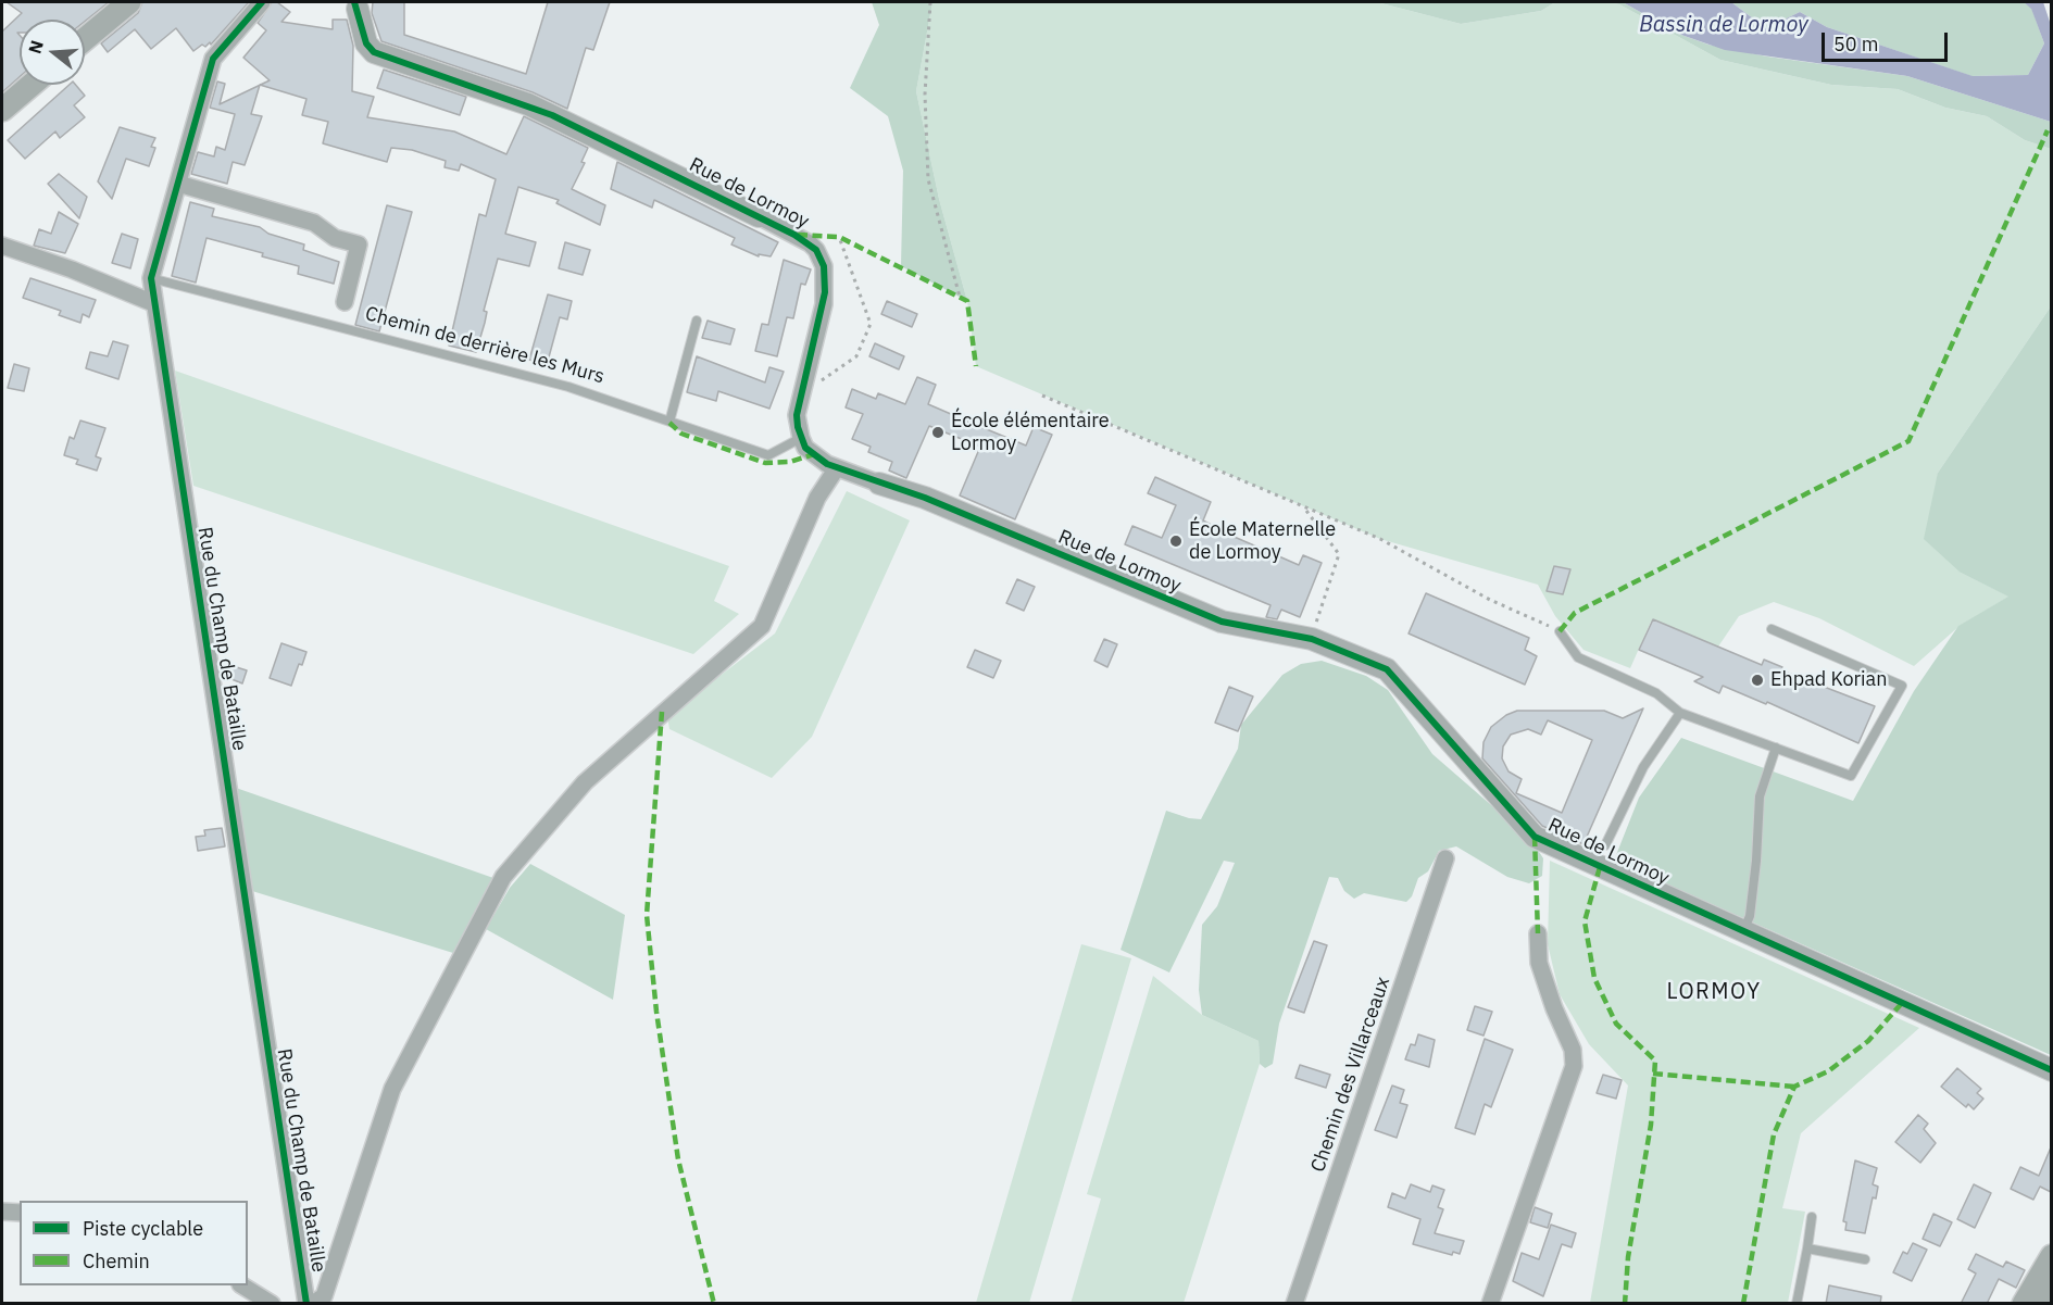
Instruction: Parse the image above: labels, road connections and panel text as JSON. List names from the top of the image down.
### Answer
{
  "streets": {
    "street": ["Rue de Lormoy", "Rue du Champ de Bataille", "Chemin des Villarceaux"],
    "lane": ["Chemin de derrière les Murs"]
  },
  "crossings": [
    ["Rue de Lormoy", "Chemin de derrière les Murs"],
    ["Chemin de derrière les Murs", "Rue du Champ de Bataille"]
  ],
  "districts": ["LORMOY"],
  "water": ["Bassin de Lormoy"],
  "places": ["École élémentaire Lormoy", "École Maternelle de Lormoy", "Ehpad Korian"],
  "legend": ["Piste cyclable", "Chemin"],
  "scale_bar": "50 m",
  "north": "left"
}
